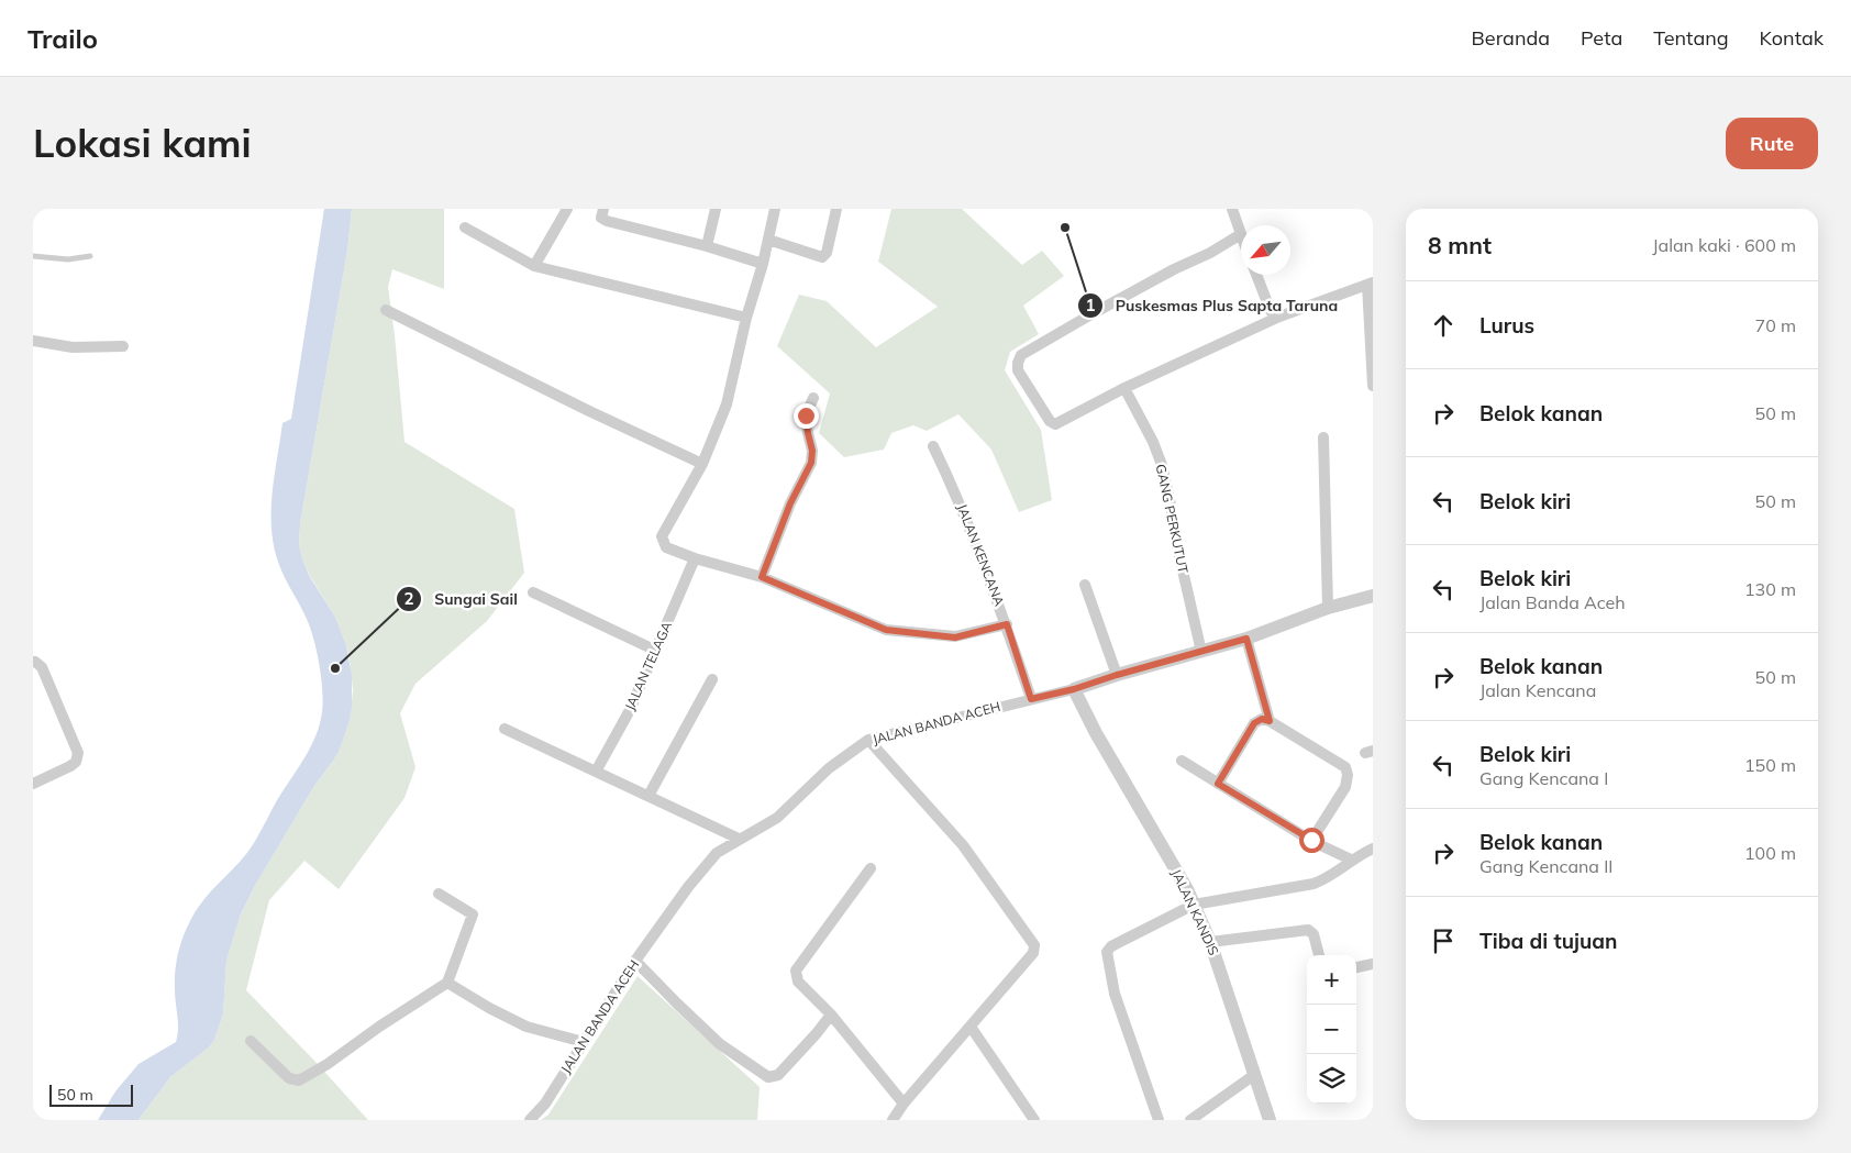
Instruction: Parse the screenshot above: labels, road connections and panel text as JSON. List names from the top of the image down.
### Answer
{
  "streets": {
    "street": [
      "GANG PERKUTUT",
      "JALAN KENCANA",
      "JALAN TELAGA",
      "JALAN BANDA ACEH",
      "JALAN KANDIS"
    ]
  },
  "crossings": [
    ["GANG PERKUTUT", "JALAN BANDA ACEH"],
    ["JALAN KENCANA", "JALAN BANDA ACEH"],
    ["JALAN BANDA ACEH", "JALAN KANDIS"]
  ],
  "places": ["Puskesmas Plus Sapta Taruna", "Sungai Sail"],
  "scale_bar": "50 m",
  "north": "bottom left",
  "page": {
    "header": "Trailo",
    "nav": [
      "Beranda",
      "Peta",
      "Tentang",
      "Kontak"
    ],
    "buttons": "Rute",
    "title": "Lokasi kami",
    "heading": ["8 mnt", "Jalan kaki · 600 m"],
    "list": [
      ["Lurus", "70 m"],
      ["Belok kanan", "50 m"],
      ["Belok kiri", "50 m"],
      ["Belok kiri", "Jalan Banda Aceh", "130 m"],
      ["Belok kanan", "Jalan Kencana", "50 m"],
      ["Belok kiri", "Gang Kencana I", "150 m"],
      ["Belok kanan", "Gang Kencana II", "100 m"],
      "Tiba di tujuan"
    ],
    "map_buttons": ["+", "−"],
    "scale": "50 m"
  }
}
